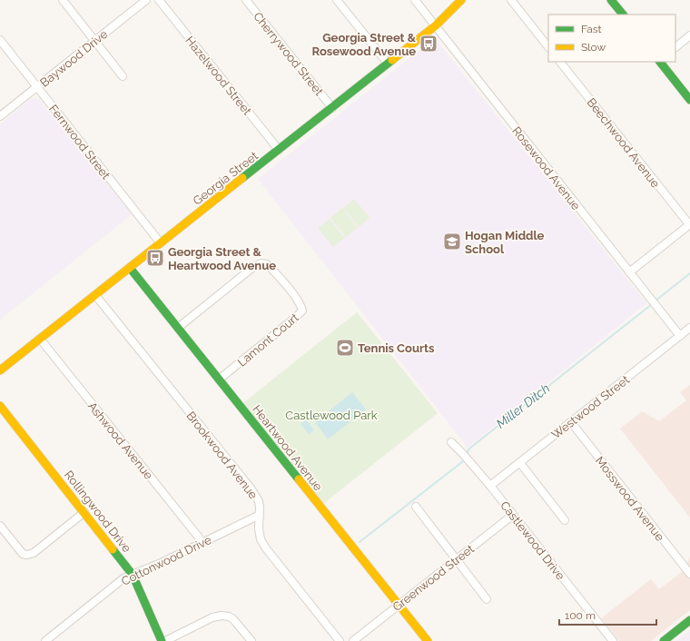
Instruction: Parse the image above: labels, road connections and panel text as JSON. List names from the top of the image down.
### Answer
{
  "streets": {
    "street": [
      "Cherrywood Street",
      "Baywood Drive",
      "Hazelwood Street",
      "Fernwood Street",
      "Beechwood Avenue",
      "Rosewood Avenue",
      "Georgia Street",
      "Lamont Court",
      "Westwood Street",
      "Ashwood Avenue",
      "Heartwood Avenue",
      "Brookwood Avenue",
      "Mosswood Avenue",
      "Rollingwood Drive",
      "Castlewood Drive",
      "Cottonwood Drive",
      "Greenwood Street"
    ]
  },
  "crossings": [
    ["Cherrywood Street", "Georgia Street"],
    ["Baywood Drive", "Fernwood Street"],
    ["Hazelwood Street", "Georgia Street"],
    ["Fernwood Street", "Georgia Street"],
    ["Rosewood Avenue", "Georgia Street"],
    ["Rosewood Avenue", "Westwood Street"],
    ["Georgia Street", "Ashwood Avenue"],
    ["Georgia Street", "Heartwood Avenue"],
    ["Georgia Street", "Brookwood Avenue"],
    ["Lamont Court", "Heartwood Avenue"],
    ["Westwood Street", "Mosswood Avenue"],
    ["Westwood Street", "Castlewood Drive"],
    ["Ashwood Avenue", "Cottonwood Drive"],
    ["Heartwood Avenue", "Greenwood Street"],
    ["Brookwood Avenue", "Cottonwood Drive"],
    ["Rollingwood Drive", "Cottonwood Drive"],
    ["Castlewood Drive", "Greenwood Street"]
  ],
  "water": ["Miller Ditch"],
  "parks": ["Castlewood Park"],
  "places": {
    "bus stop": ["Georgia Street & Rosewood Avenue", "Georgia Street & Heartwood Avenue"],
    "school or university": ["Hogan Middle School"],
    "sports": ["Tennis Courts"]
  },
  "legend": ["Fast", "Slow"],
  "scale_bar": "100 m"
}
